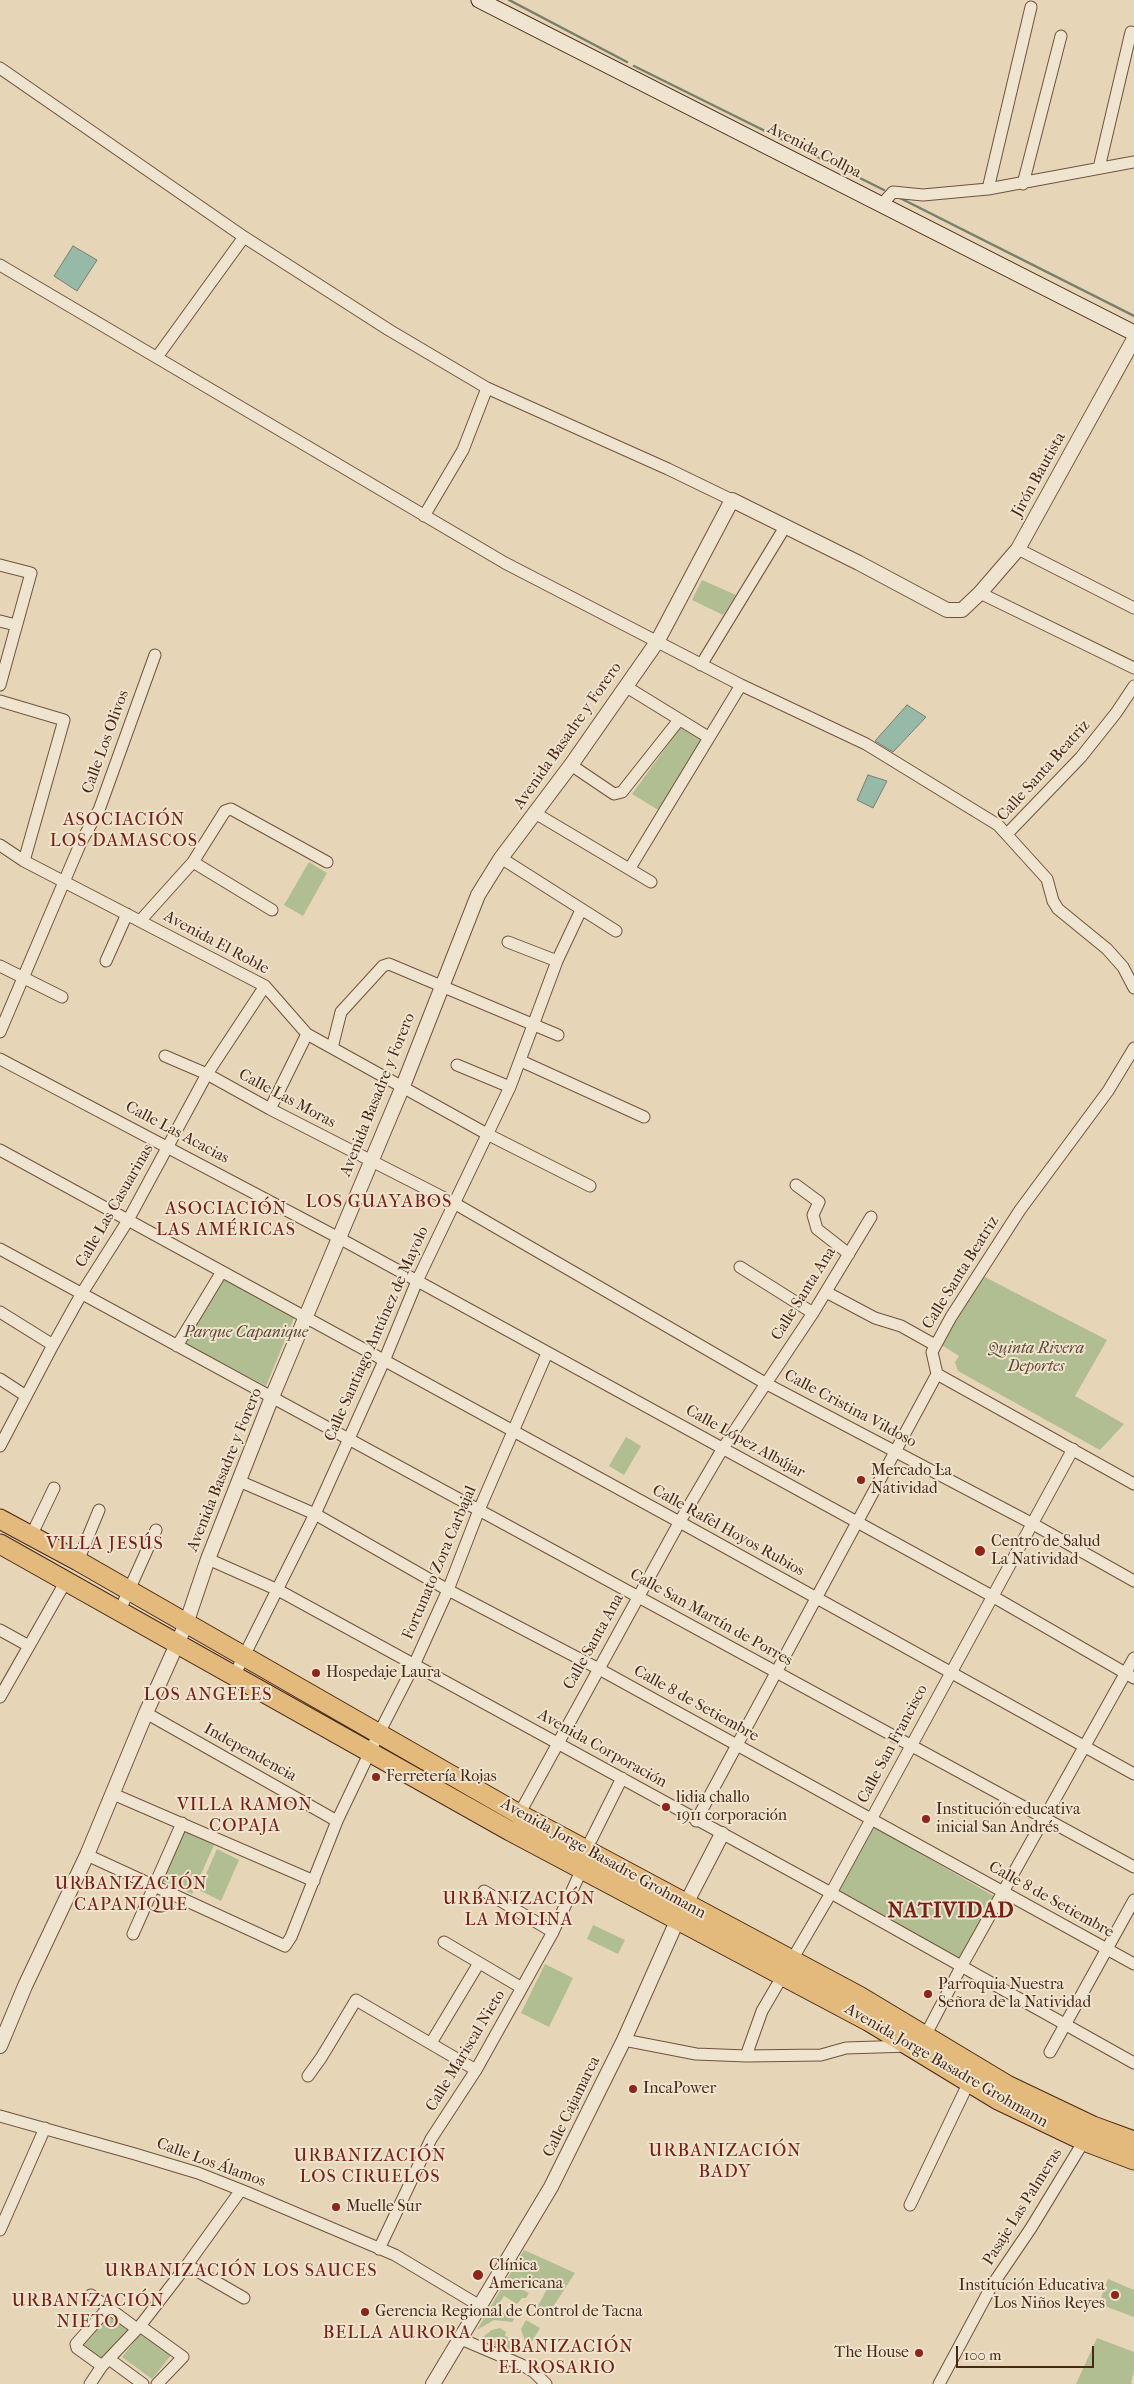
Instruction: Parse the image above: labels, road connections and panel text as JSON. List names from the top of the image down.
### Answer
{
  "streets": {
    "highway": ["Avenida Jorge Basadre Grohmann"],
    "main road": ["Avenida Collpa"],
    "street": [
      "Jirón Bautista",
      "Avenida Basadre y Forero",
      "Calle Los Olivos",
      "Calle Santa Beatriz",
      "Avenida El Roble",
      "Calle Las Moras",
      "Calle Las Acacias",
      "Calle Las Casuarinas",
      "Calle Santa Ana",
      "Calle Santiago Antúnez de Mayolo",
      "Calle Cristina Vildoso",
      "Calle López Albújar",
      "Calle Rafel Hoyos Rubios",
      "Fortunato Zora Carbajal",
      "Calle San Martín de Porres",
      "Calle 8 de Setiembre",
      "Calle San Francisco",
      "Avenida Corporación",
      "Independencia",
      "Calle Mariscal Nieto",
      "Calle Cajamarca",
      "Calle Los Álamos",
      "Pasaje Las Palmeras"
    ]
  },
  "crossings": [
    ["Avenida Basadre y Forero", "Avenida El Roble"],
    ["Avenida Basadre y Forero", "Calle Las Moras"],
    ["Avenida Basadre y Forero", "Calle Las Acacias"],
    ["Avenida Basadre y Forero", "Calle López Albújar"],
    ["Avenida Basadre y Forero", "Calle Rafel Hoyos Rubios"],
    ["Avenida Basadre y Forero", "Calle San Martín de Porres"],
    ["Avenida Basadre y Forero", "Calle 8 de Setiembre"],
    ["Avenida Basadre y Forero", "Avenida Corporación"],
    ["Avenida Basadre y Forero", "Independencia"],
    ["Avenida Basadre y Forero", "Avenida Jorge Basadre Grohmann"],
    ["Calle Los Olivos", "Avenida El Roble"],
    ["Avenida El Roble", "Calle Las Casuarinas"],
    ["Avenida El Roble", "Calle Santiago Antúnez de Mayolo"],
    ["Calle Las Moras", "Calle Las Casuarinas"],
    ["Calle Las Moras", "Calle Santiago Antúnez de Mayolo"],
    ["Calle Las Moras", "Calle Cristina Vildoso"],
    ["Calle Las Acacias", "Calle Las Casuarinas"],
    ["Calle Las Acacias", "Calle López Albújar"],
    ["Calle Las Casuarinas", "Calle Rafel Hoyos Rubios"],
    ["Calle Las Casuarinas", "Calle San Martín de Porres"],
    ["Calle Santa Ana", "Calle Cristina Vildoso"],
    ["Calle Santa Ana", "Calle López Albújar"],
    ["Calle Santa Ana", "Calle Rafel Hoyos Rubios"],
    ["Calle Santa Ana", "Calle San Martín de Porres"],
    ["Calle Santa Ana", "Calle 8 de Setiembre"],
    ["Calle Santa Ana", "Avenida Corporación"],
    ["Calle Santa Ana", "Avenida Jorge Basadre Grohmann"],
    ["Calle Santiago Antúnez de Mayolo", "Calle López Albújar"],
    ["Calle Santiago Antúnez de Mayolo", "Calle Rafel Hoyos Rubios"],
    ["Calle Santiago Antúnez de Mayolo", "Calle San Martín de Porres"],
    ["Calle Santiago Antúnez de Mayolo", "Calle 8 de Setiembre"],
    ["Calle Santiago Antúnez de Mayolo", "Avenida Corporación"],
    ["Calle Santiago Antúnez de Mayolo", "Avenida Jorge Basadre Grohmann"],
    ["Calle Cristina Vildoso", "Calle San Francisco"],
    ["Calle López Albújar", "Fortunato Zora Carbajal"],
    ["Calle López Albújar", "Calle San Francisco"],
    ["Calle Rafel Hoyos Rubios", "Fortunato Zora Carbajal"],
    ["Calle Rafel Hoyos Rubios", "Calle San Francisco"],
    ["Fortunato Zora Carbajal", "Calle San Martín de Porres"],
    ["Fortunato Zora Carbajal", "Calle 8 de Setiembre"],
    ["Fortunato Zora Carbajal", "Avenida Corporación"],
    ["Fortunato Zora Carbajal", "Independencia"],
    ["Fortunato Zora Carbajal", "Avenida Jorge Basadre Grohmann"],
    ["Calle San Martín de Porres", "Calle San Francisco"],
    ["Calle 8 de Setiembre", "Calle San Francisco"],
    ["Calle San Francisco", "Avenida Corporación"],
    ["Calle San Francisco", "Avenida Jorge Basadre Grohmann"],
    ["Avenida Corporación", "Calle Mariscal Nieto"],
    ["Avenida Corporación", "Calle Cajamarca"],
    ["Avenida Jorge Basadre Grohmann", "Calle Mariscal Nieto"],
    ["Avenida Jorge Basadre Grohmann", "Calle Cajamarca"],
    ["Avenida Jorge Basadre Grohmann", "Pasaje Las Palmeras"],
    ["Calle Mariscal Nieto", "Calle Los Álamos"],
    ["Calle Cajamarca", "Calle Los Álamos"]
  ],
  "districts": [
    "ASOCIACIÓN LOS DAMASCOS",
    "LOS GUAYABOS",
    "ASOCIACIÓN LAS AMÉRICAS",
    "VILLA JESÚS",
    "LOS ANGELES",
    "VILLA RAMON COPAJA",
    "URBANIZACIÓN CAPANIQUE",
    "URBANIZACIÓN LA MOLINA",
    "NATIVIDAD",
    "URBANIZACIÓN BADY",
    "URBANIZACIÓN LOS CIRUELOS",
    "URBANIZACIÓN LOS SAUCES",
    "URBANIZACIÓN NIETO",
    "BELLA AURORA",
    "URBANIZACIÓN EL ROSARIO"
  ],
  "parks": ["Parque Capanique", "Quinta Rivera Deportes"],
  "places": [
    "Mercado La Natividad",
    "Centro de Salud La Natividad",
    "Hospedaje Laura",
    "Ferretería Rojas",
    "lidia challo 1911 corporación",
    "Institución educativa inicial San Andrés",
    "Parroquia Nuestra Señora de la Natividad",
    "IncaPower",
    "Muelle Sur",
    "Clínica Americana",
    "Institución Educativa Los Niños Reyes",
    "Gerencia Regional de Control de Tacna",
    "The House"
  ],
  "scale_bar": "100 m"
}
